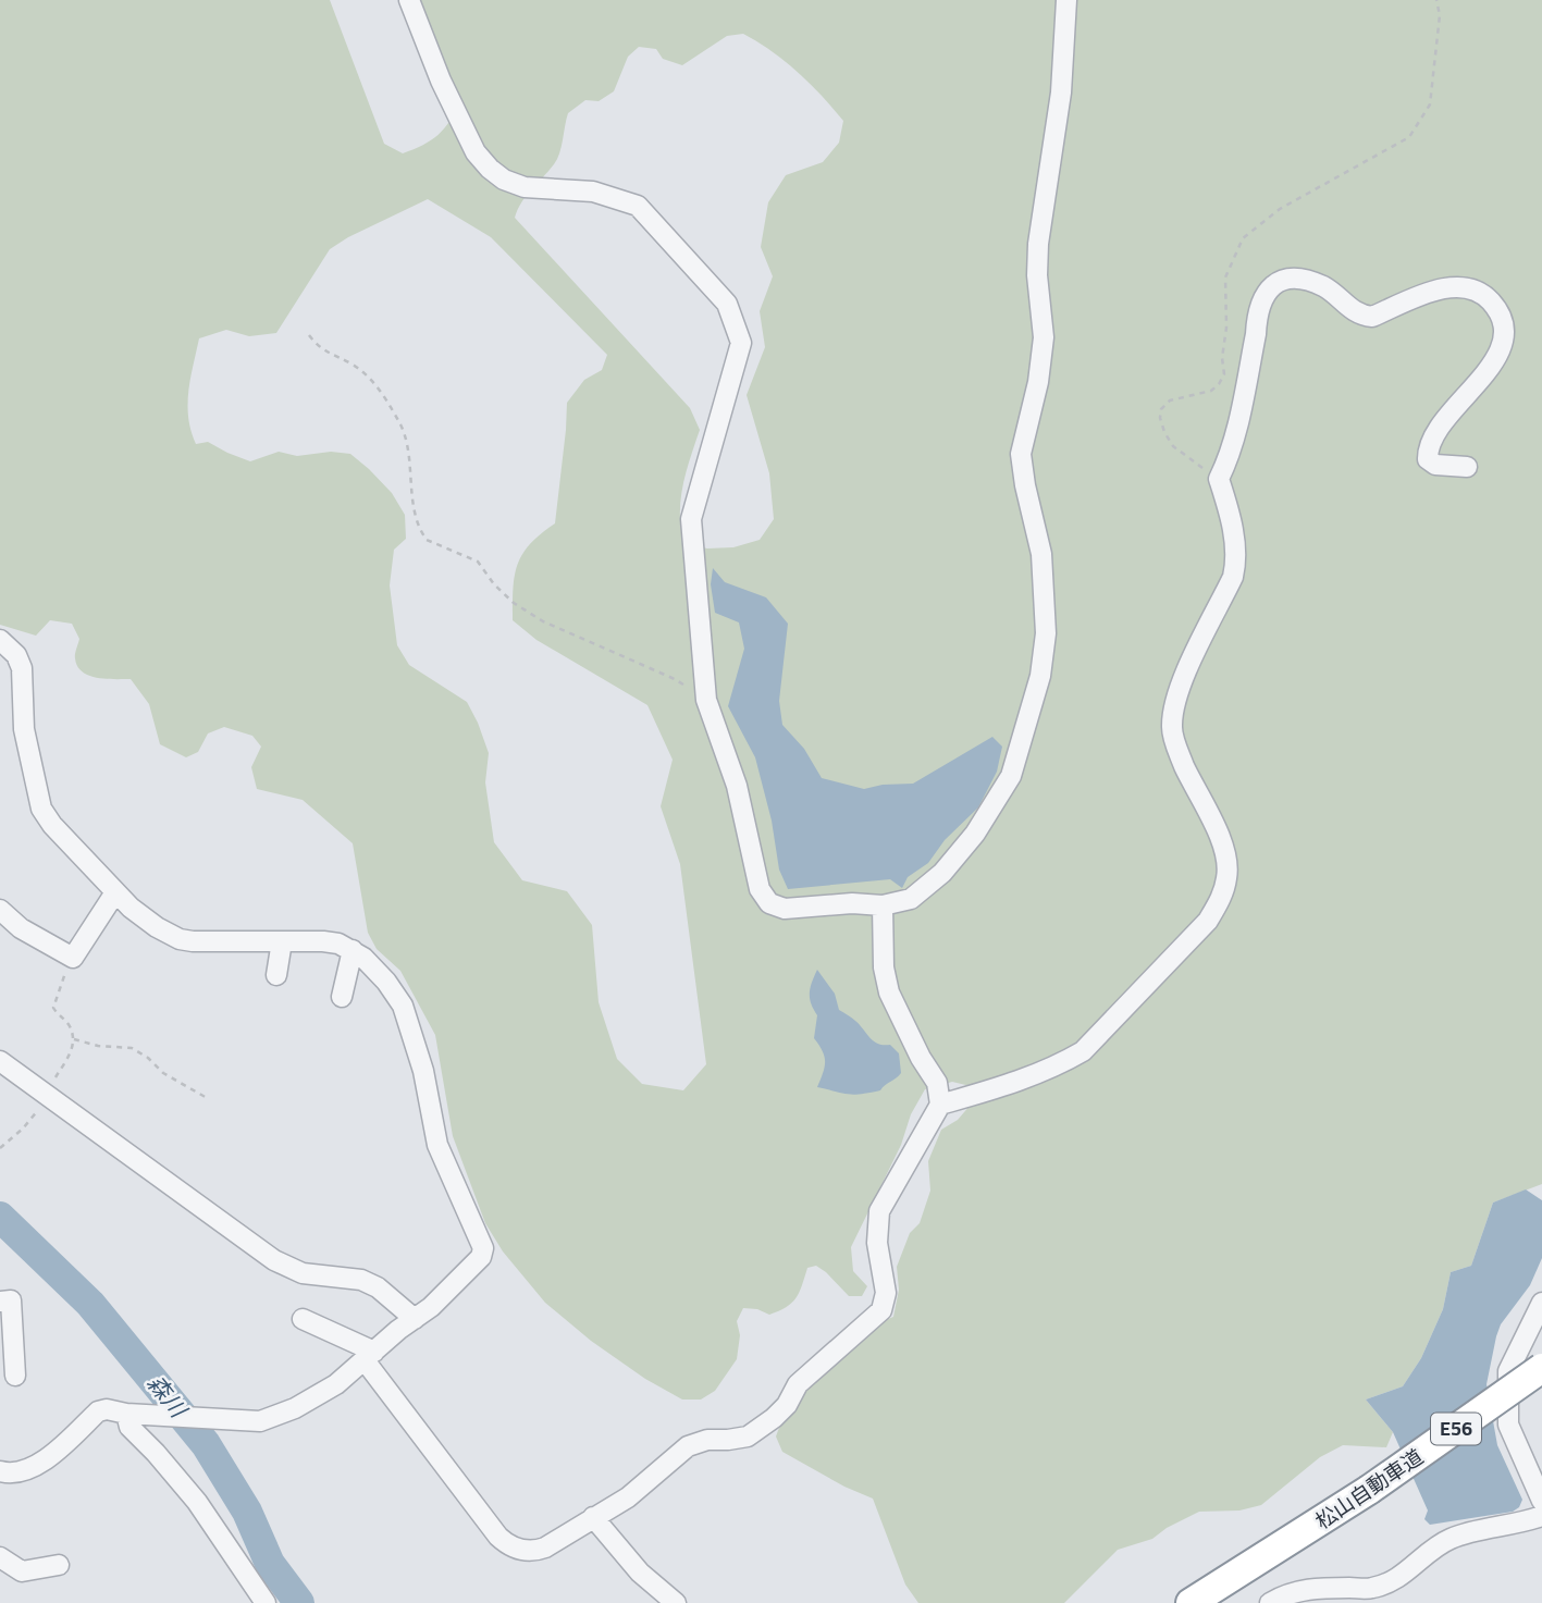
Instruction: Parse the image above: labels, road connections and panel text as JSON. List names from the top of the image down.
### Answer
{
  "streets": {
    "highway": ["E56", "松山自動車道"]
  },
  "water": ["森川"]
}
